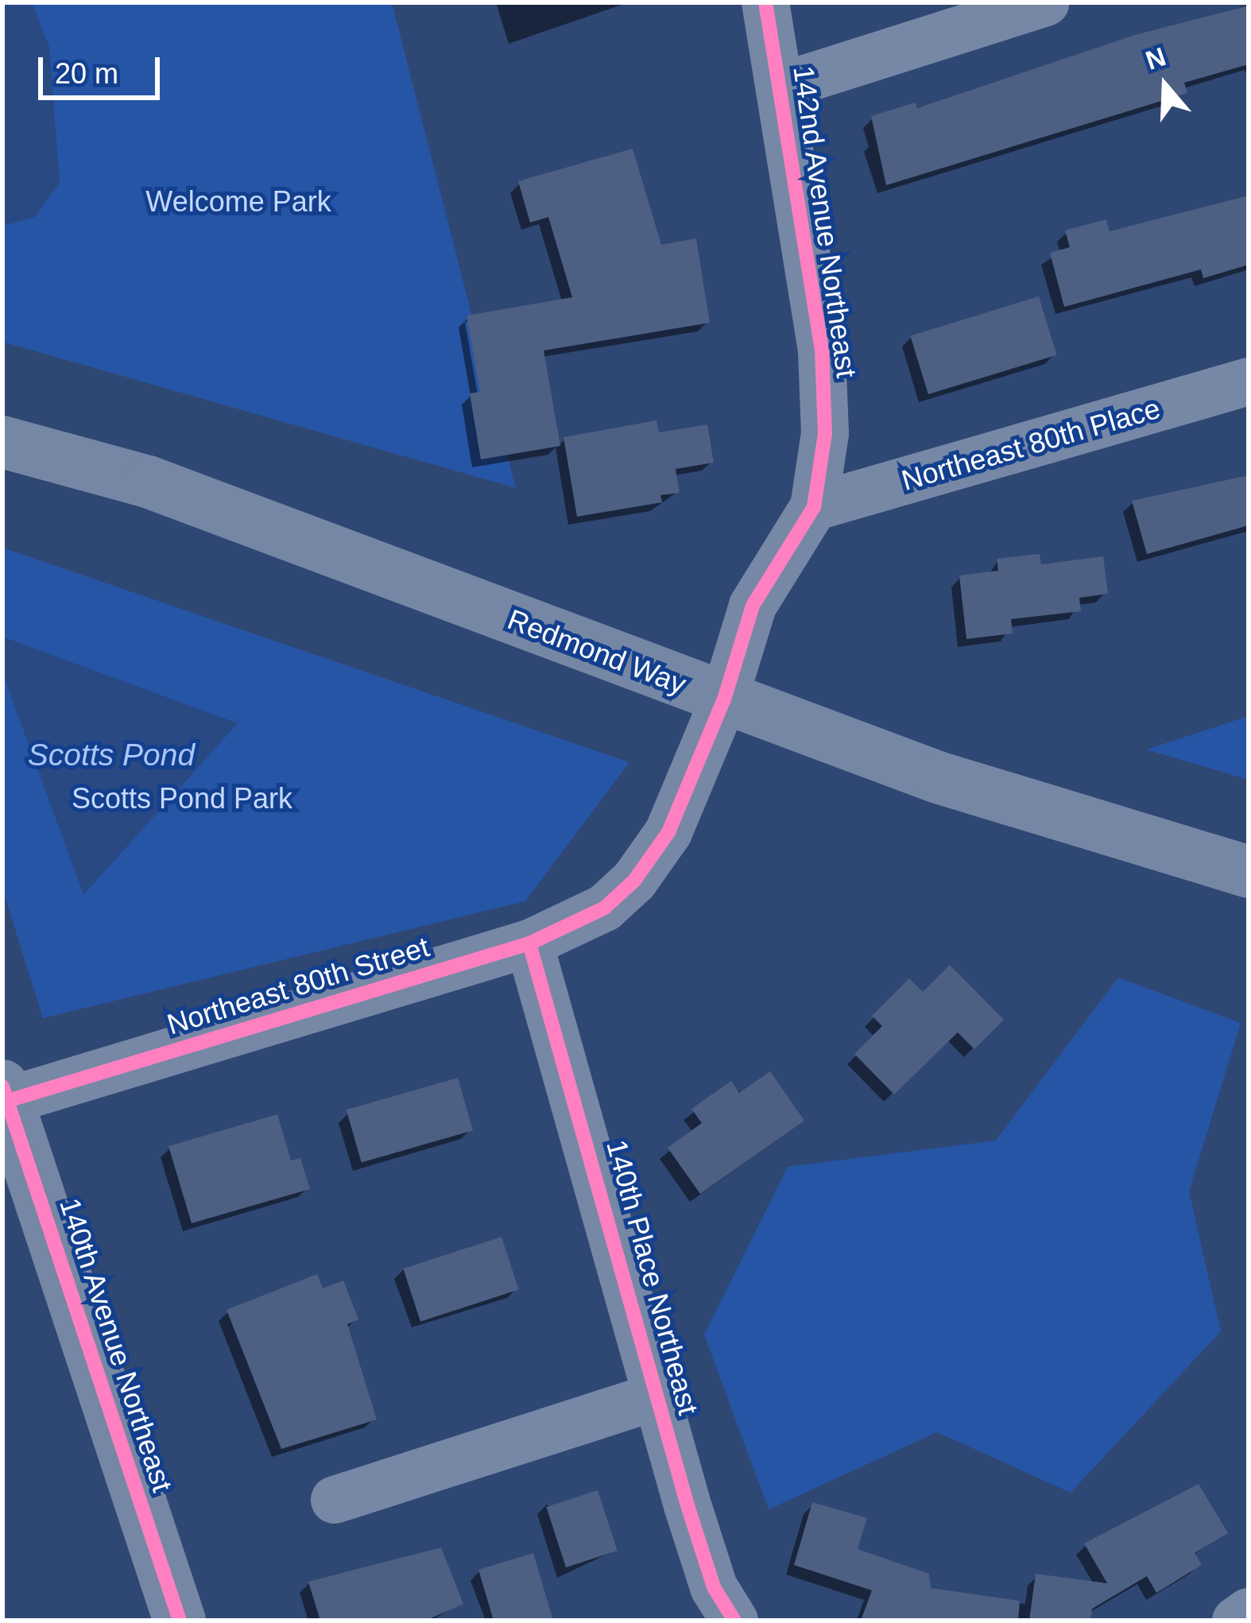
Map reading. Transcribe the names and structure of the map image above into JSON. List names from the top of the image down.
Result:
{
  "streets": {
    "main road": ["Redmond Way", "140th Avenue Northeast"],
    "street": [
      "142nd Avenue Northeast",
      "Northeast 80th Place",
      "Northeast 80th Street",
      "140th Place Northeast"
    ]
  },
  "crossings": [
    ["142nd Avenue Northeast", "Northeast 80th Place"],
    ["142nd Avenue Northeast", "Redmond Way"],
    ["142nd Avenue Northeast", "Northeast 80th Street"],
    ["Northeast 80th Street", "140th Place Northeast"],
    ["Northeast 80th Street", "140th Avenue Northeast"]
  ],
  "water": ["Scotts Pond"],
  "parks": ["Welcome Park", "Scotts Pond Park"],
  "scale_bar": "20 m",
  "north": "top"
}
